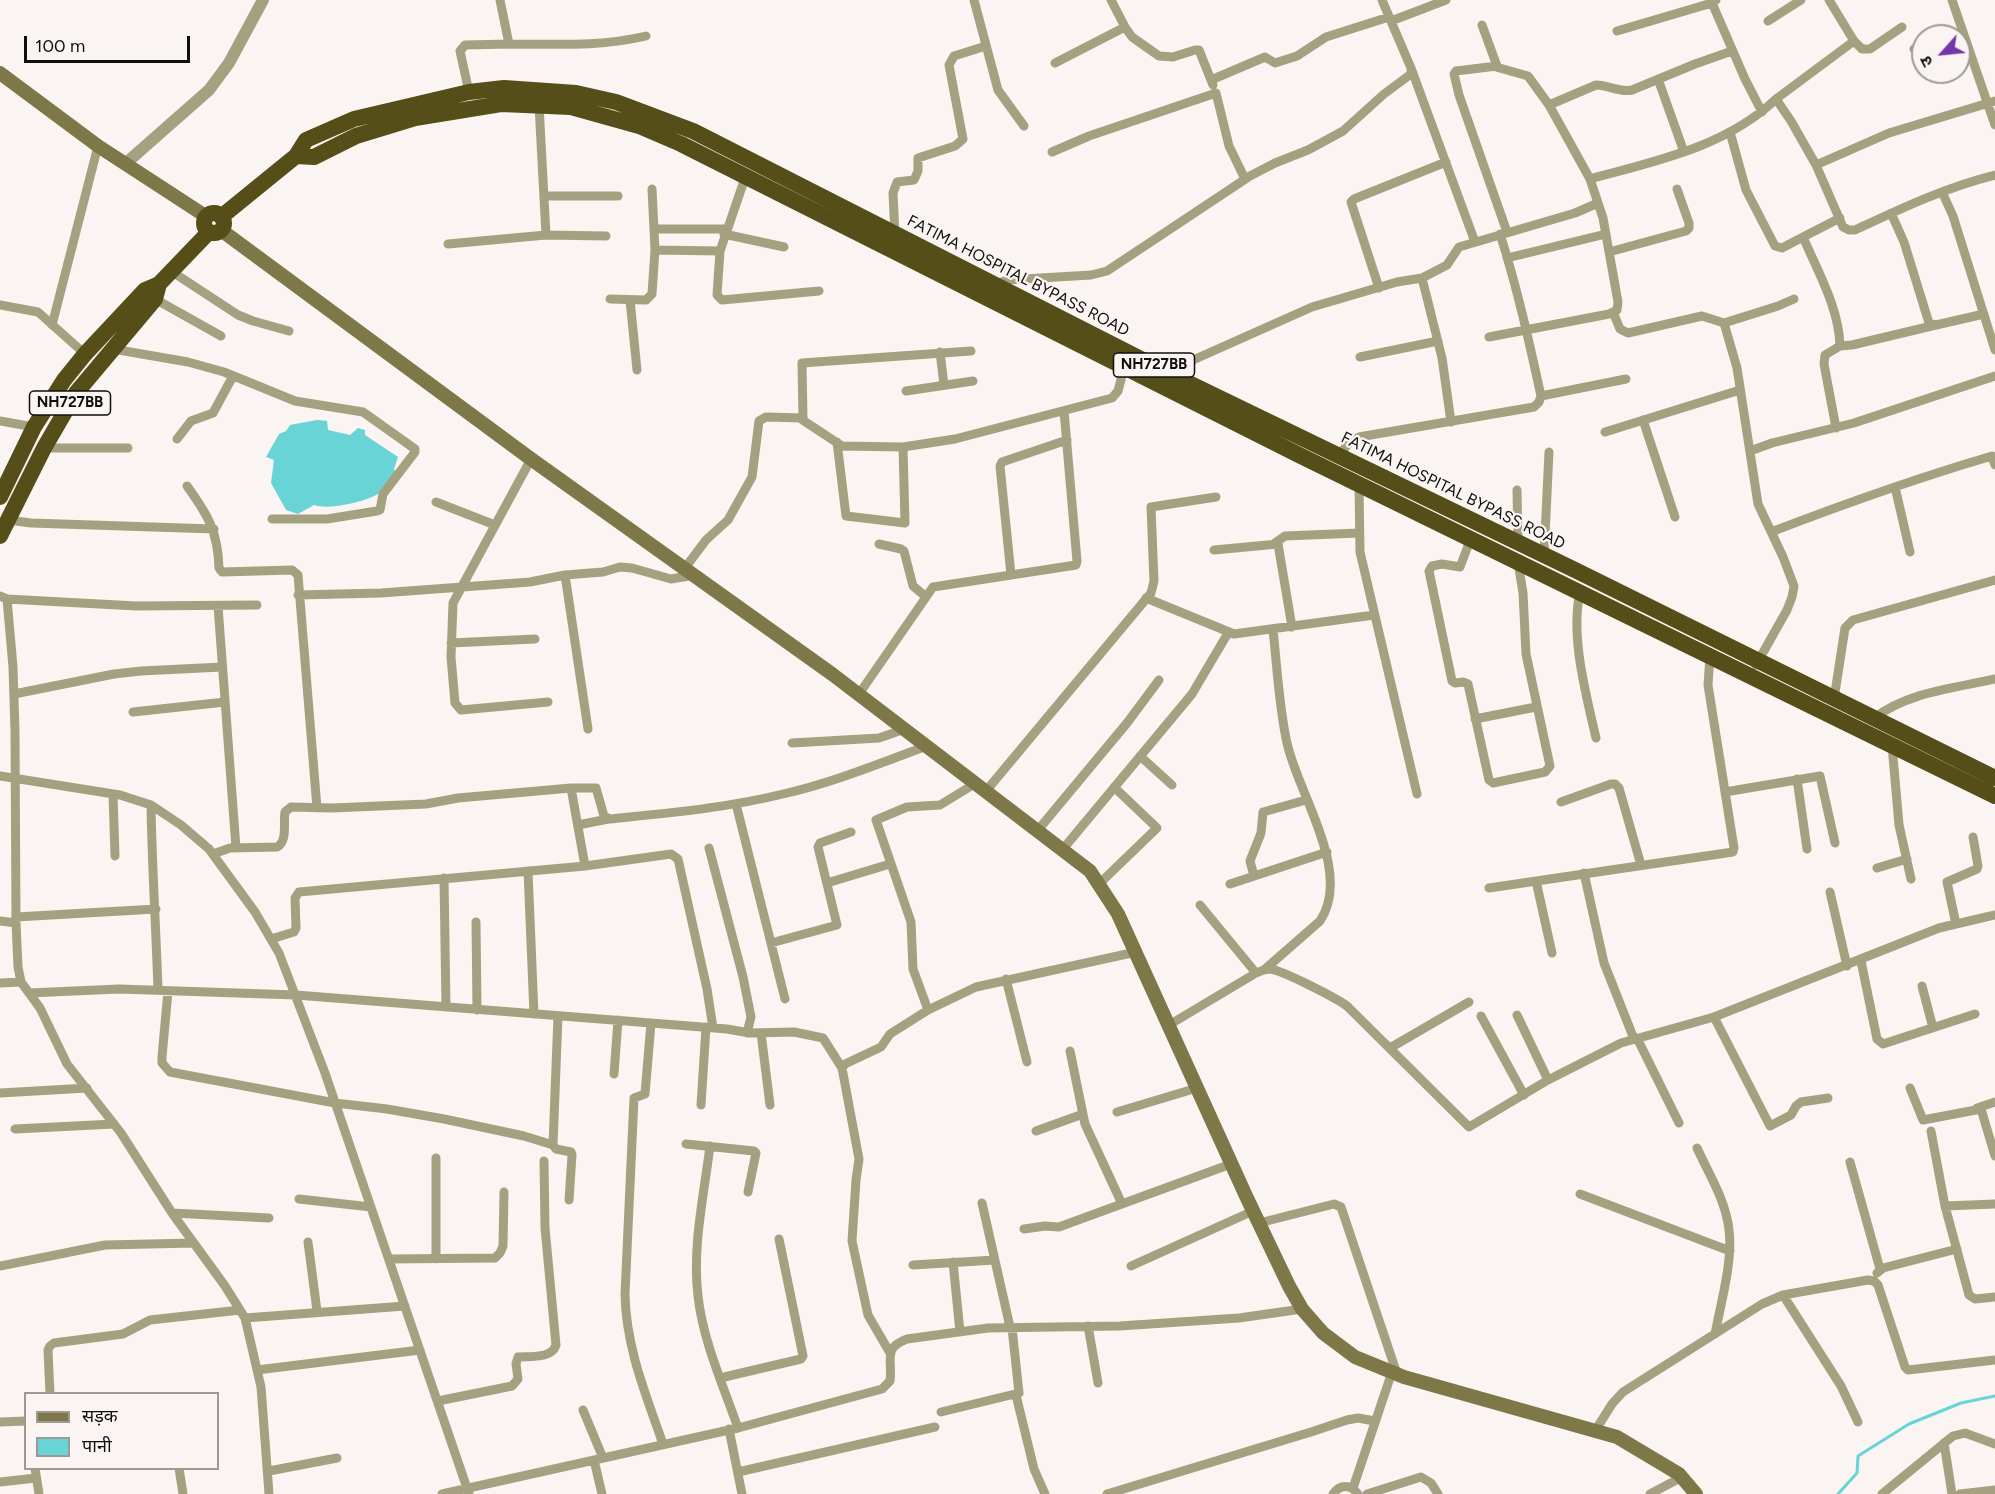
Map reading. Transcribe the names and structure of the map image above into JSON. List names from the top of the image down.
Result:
{
  "streets": {
    "highway": ["FATIMA HOSPITAL BYPASS ROAD", "NH727BB"]
  },
  "legend": ["सड़क", "पानी"],
  "scale_bar": "100 m",
  "north": "bottom left"
}
